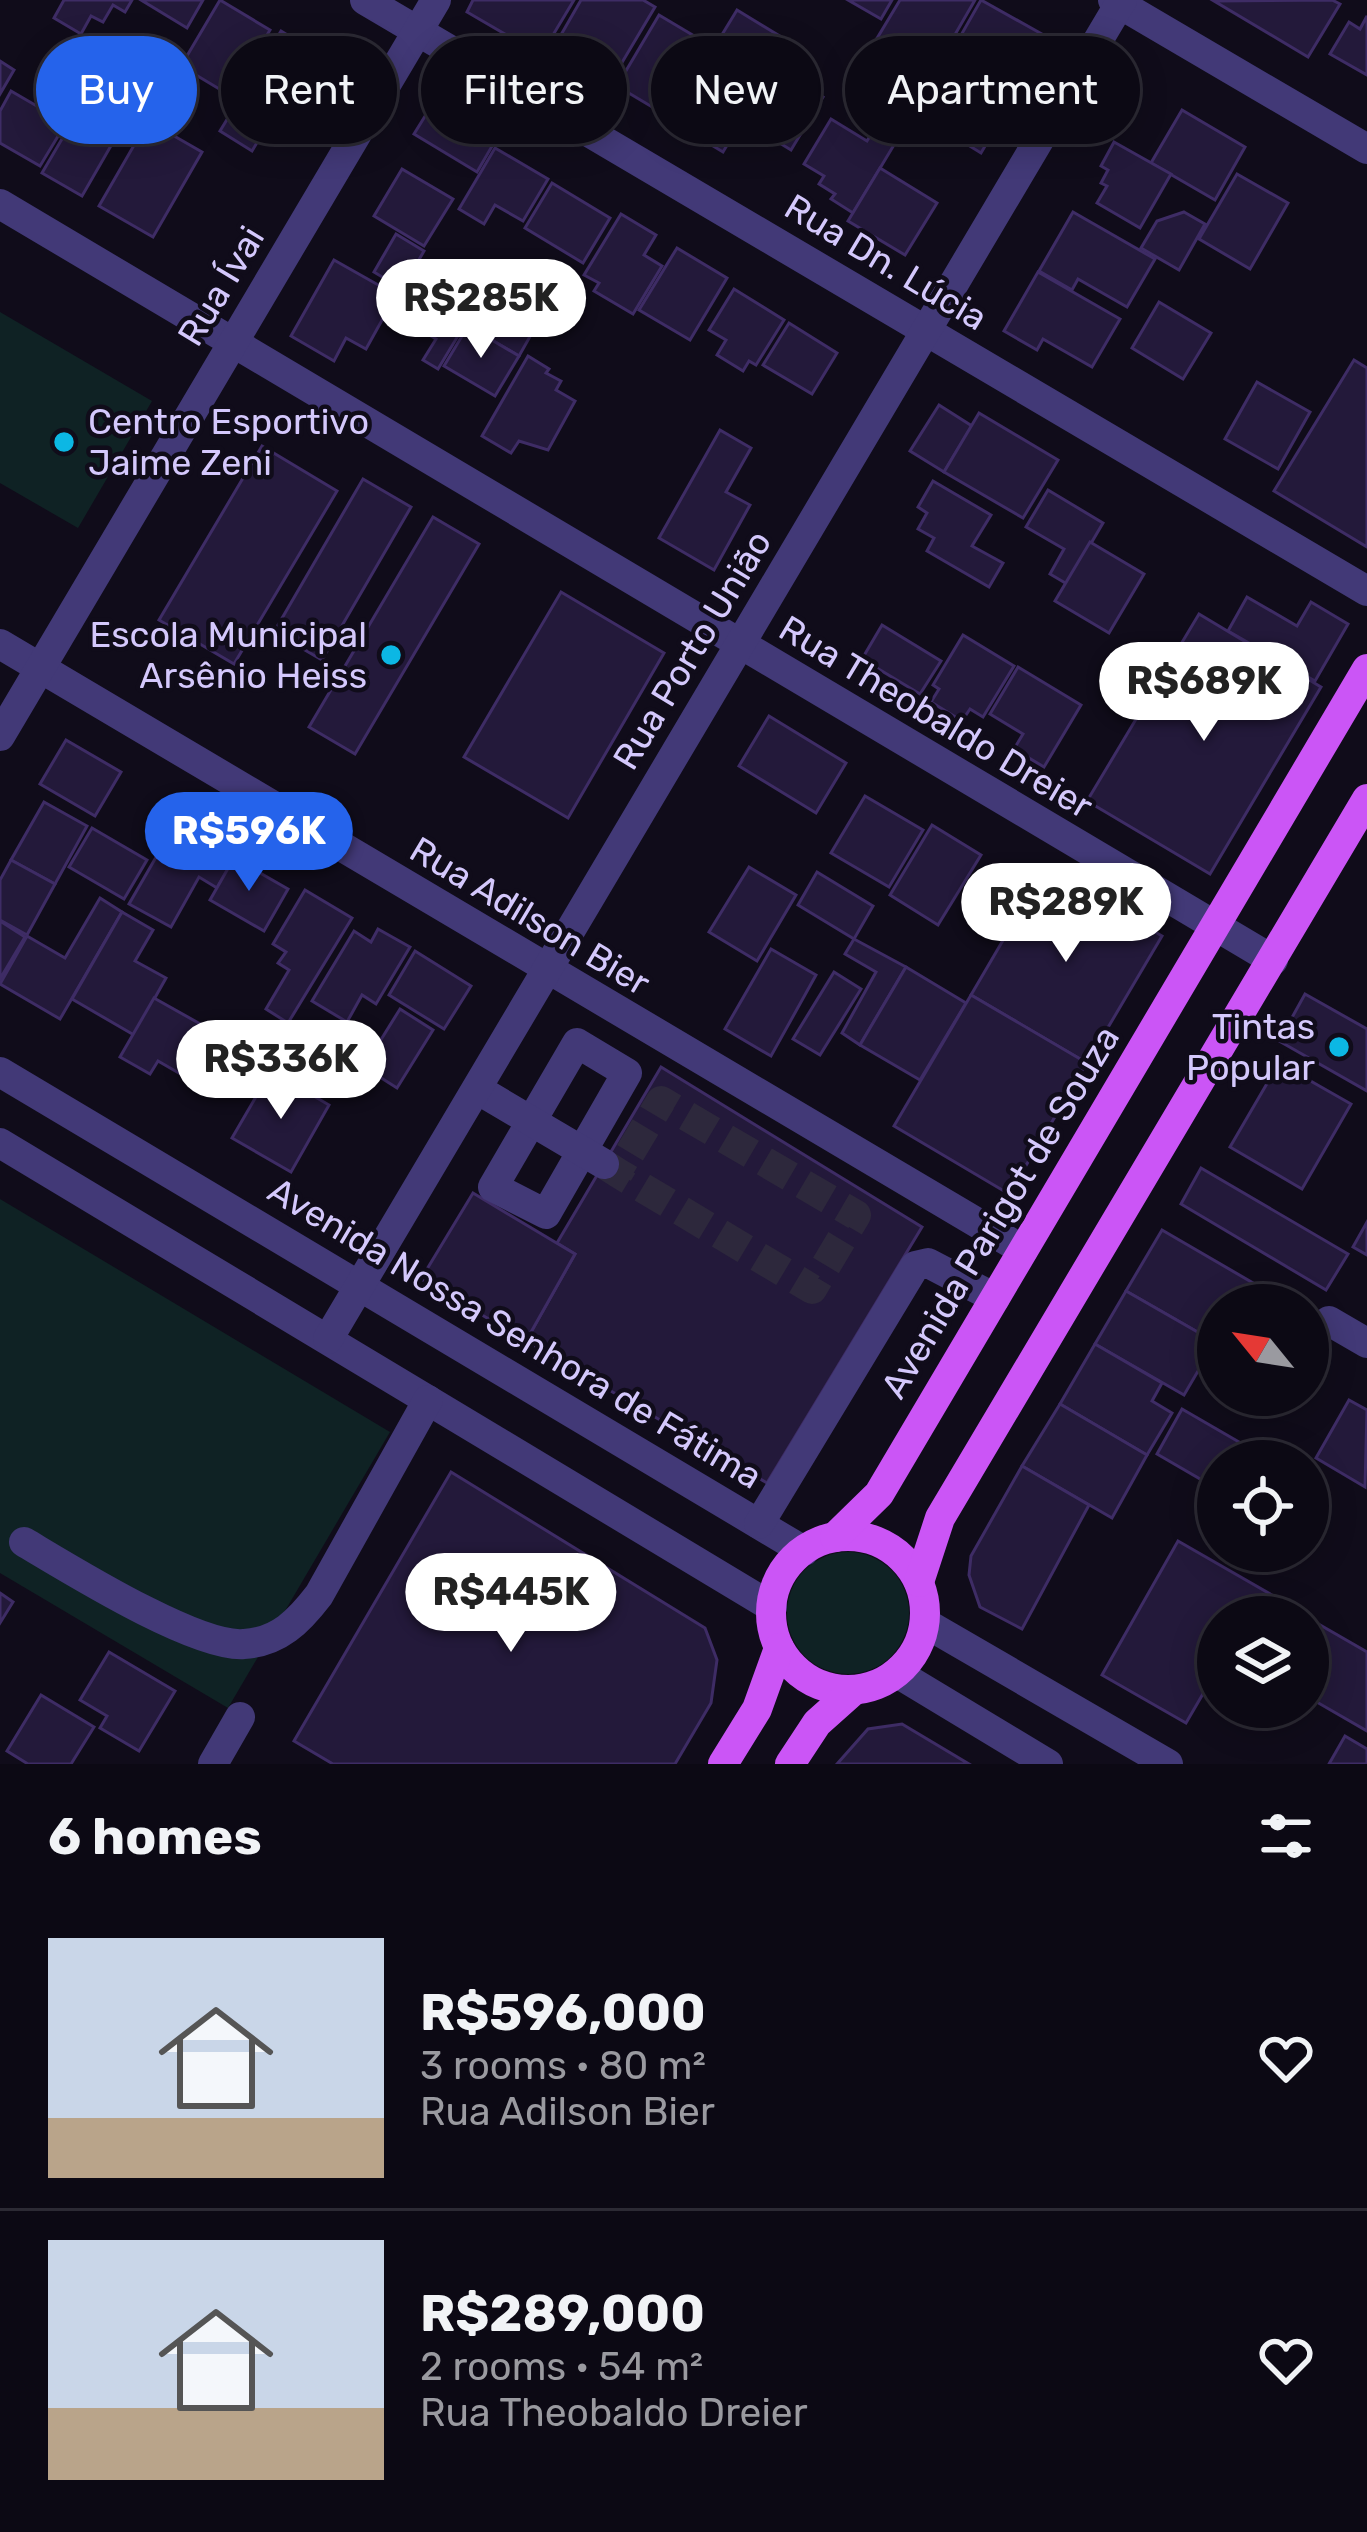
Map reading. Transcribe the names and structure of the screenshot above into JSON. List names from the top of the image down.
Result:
{
  "streets": {
    "main road": ["Avenida Parigot de Souza"],
    "street": [
      "Rua Dn. Lúcia",
      "Rua Ívai",
      "Rua Porto União",
      "Rua Theobaldo Dreier",
      "Rua Adilson Bier",
      "Avenida Nossa Senhora de Fátima"
    ]
  },
  "crossings": [
    ["Rua Dn. Lúcia", "Rua Ívai"],
    ["Rua Dn. Lúcia", "Rua Porto União"],
    ["Rua Ívai", "Rua Theobaldo Dreier"],
    ["Rua Ívai", "Rua Adilson Bier"],
    ["Rua Porto União", "Rua Theobaldo Dreier"],
    ["Rua Porto União", "Rua Adilson Bier"],
    ["Rua Porto União", "Avenida Nossa Senhora de Fátima"],
    ["Rua Theobaldo Dreier", "Avenida Parigot de Souza"],
    ["Rua Adilson Bier", "Avenida Parigot de Souza"],
    ["Avenida Parigot de Souza", "Avenida Nossa Senhora de Fátima"]
  ],
  "places": ["Centro Esportivo Jaime Zeni", "Escola Municipal Arsênio Heiss", "Tintas Popular"],
  "north": "top left",
  "page": {
    "chip": [
      "Buy",
      "Rent",
      "Filters",
      "New",
      "Apartment"
    ],
    "price": [
      "R$285K",
      "R$689K",
      "R$596K",
      "R$289K",
      "R$336K",
      "R$445K"
    ],
    "heading": "6 homes",
    "list": [
      {
        "name": "R$596,000",
        "note": "3 rooms · 80 m² · Rua Adilson Bier"
      },
      {
        "name": "R$289,000",
        "note": "2 rooms · 54 m² · Rua Theobaldo Dreier"
      }
    ]
  }
}
